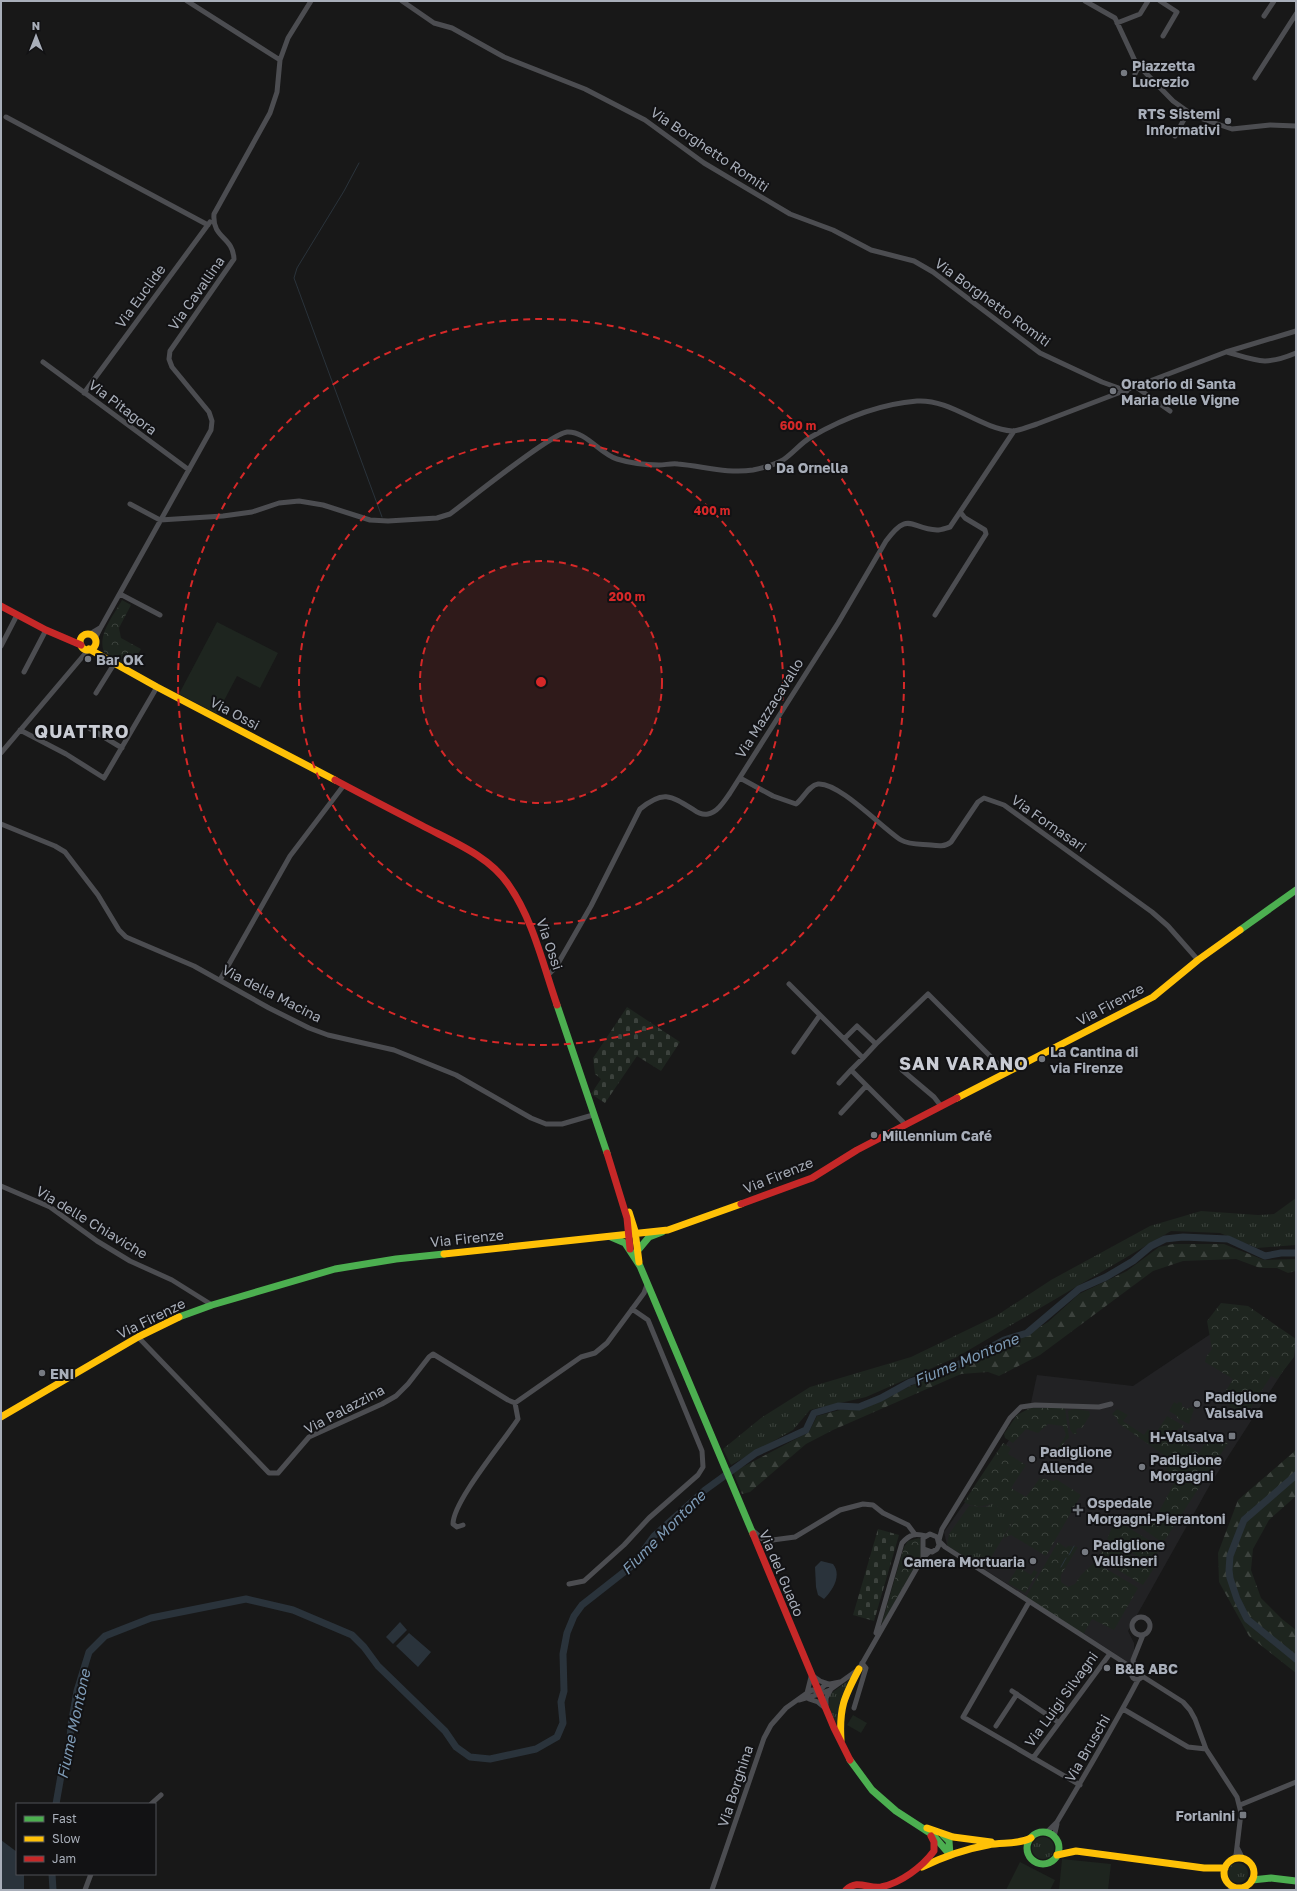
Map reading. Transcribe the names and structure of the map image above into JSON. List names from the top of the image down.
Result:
{
  "streets": {
    "main road": ["Via Ossi", "Via Firenze", "Via del Guado"],
    "street": [
      "Via Borghetto Romiti",
      "Via Cavallina",
      "Via Euclide",
      "Via Pitagora",
      "Via Mazzacavallo",
      "Via Fornasari",
      "Via della Macina",
      "Via delle Chiaviche",
      "Via Palazzina",
      "Via Luigi Silvagni",
      "Via Bruschi",
      "Via Borghina"
    ]
  },
  "crossings": [
    ["Via Cavallina", "Via Euclide"],
    ["Via Cavallina", "Via Pitagora"],
    ["Via Cavallina", "Via Ossi"],
    ["Via Euclide", "Via Pitagora"],
    ["Via Mazzacavallo", "Via Ossi"],
    ["Via Mazzacavallo", "Via Fornasari"],
    ["Via Ossi", "Via della Macina"],
    ["Via Ossi", "Via Firenze"],
    ["Via Ossi", "Via del Guado"],
    ["Via Fornasari", "Via Firenze"],
    ["Via Firenze", "Via delle Chiaviche"],
    ["Via Firenze", "Via Palazzina"],
    ["Via Firenze", "Via del Guado"]
  ],
  "districts": ["QUATTRO", "SAN VARANO"],
  "water": ["Fiume Montone"],
  "places": {
    "other": [
      "Piazzetta Lucrezio",
      "RTS Sistemi Informativi",
      "Oratorio di Santa Maria delle Vigne",
      "Da Ornella",
      "Bar OK",
      "La Cantina di via Firenze",
      "Millennium Café",
      "ENI",
      "Padiglione Valsalva",
      "Padiglione Allende",
      "Padiglione Morgagni",
      "Padiglione Vallisneri",
      "Camera Mortuaria",
      "B&B ABC"
    ],
    "transit": ["H-Valsalva", "Forlanini"],
    "health": ["Ospedale Morgagni-Pierantoni"]
  },
  "legend": ["Fast", "Slow", "Jam"],
  "north": "top",
  "rings": ["600 m", "400 m", "200 m"]
}
